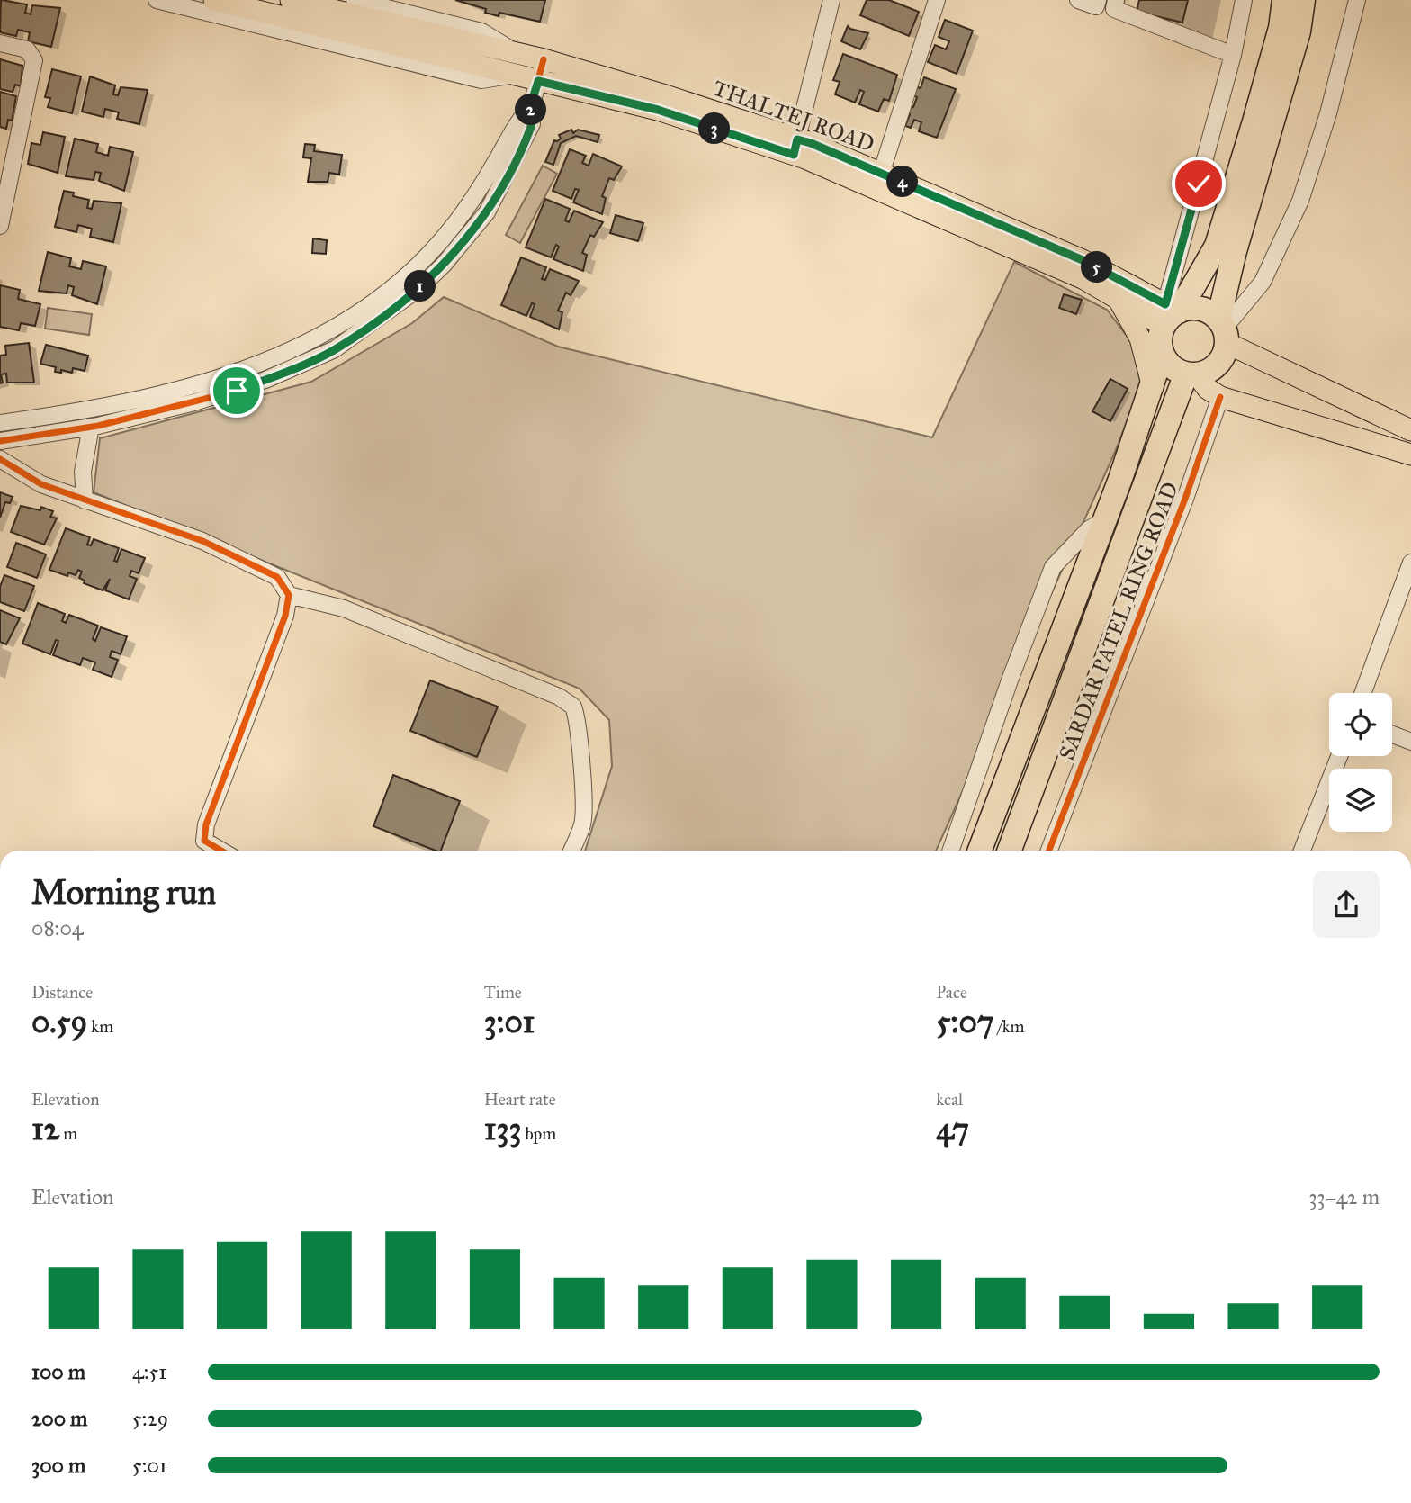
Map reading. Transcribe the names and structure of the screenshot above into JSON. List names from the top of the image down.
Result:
{
  "streets": {
    "highway": ["SARDAR PATEL RING ROAD"],
    "main road": ["THALTEJ ROAD"]
  },
  "crossings": [
    ["THALTEJ ROAD", "SARDAR PATEL RING ROAD"]
  ],
  "page": {
    "pins": [
      "2",
      "3",
      "4",
      "5",
      "1"
    ],
    "heading": ["Morning run", "08:04"],
    "stats": [
      ["Distance", "0.59 km"],
      ["Time", "3:01"],
      ["Pace", "5:07 /km"],
      ["Elevation", "12 m"],
      ["Heart rate", "133 bpm"],
      ["kcal", "47"]
    ],
    "chart": ["Elevation", "33–42 m"],
    "list": [
      {
        "name": "100 m",
        "note": "4:51"
      },
      {
        "name": "200 m",
        "note": "5:29"
      },
      {
        "name": "300 m",
        "note": "5:01"
      }
    ]
  }
}
